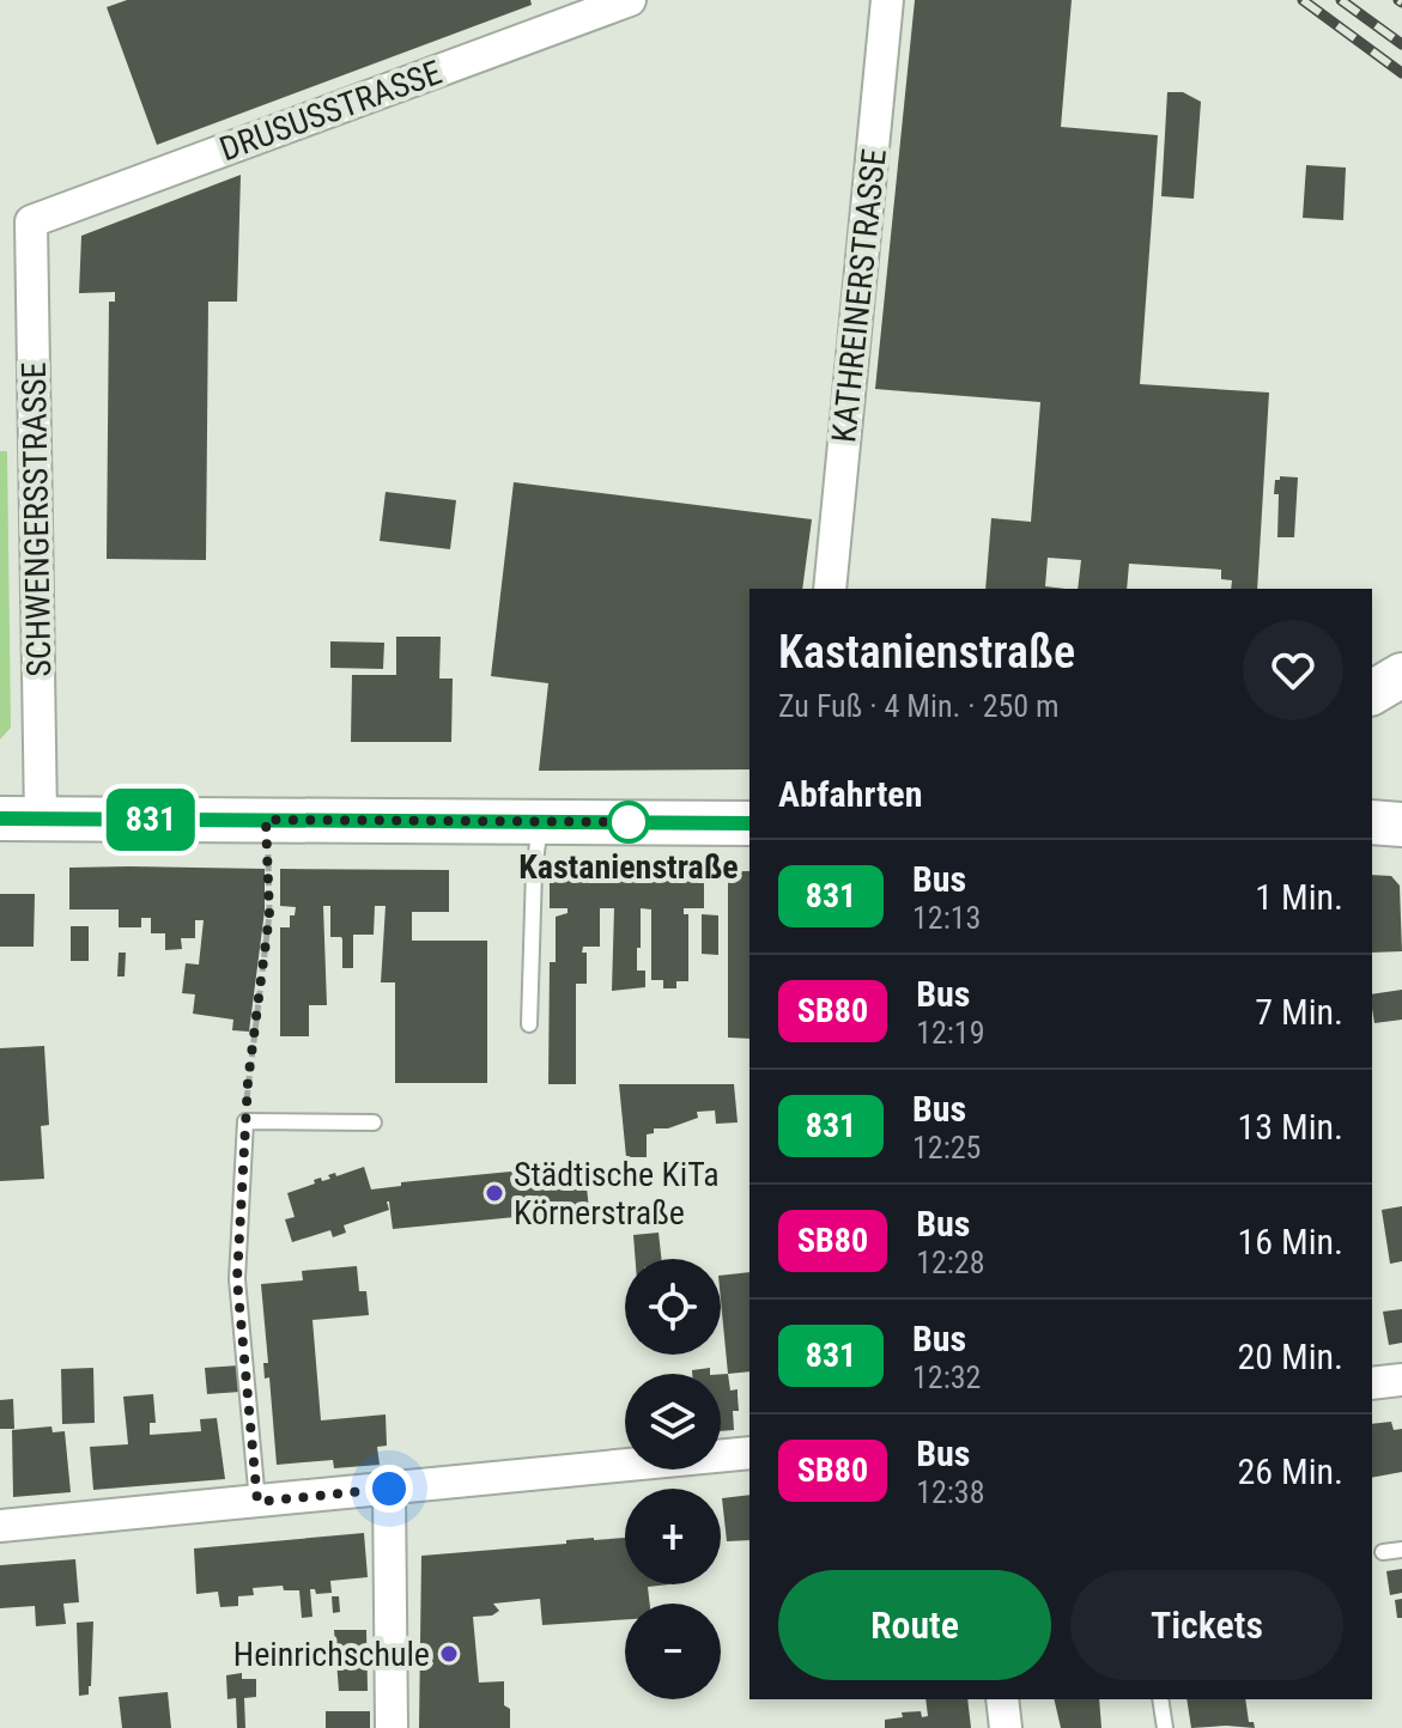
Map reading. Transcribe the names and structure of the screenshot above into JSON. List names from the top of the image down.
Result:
{
  "streets": {
    "street": ["DRUSUSSTRASSE", "KATHREINERSTRASSE", "SCHWENGERSSTRASSE"]
  },
  "crossings": [
    ["DRUSUSSTRASSE", "SCHWENGERSSTRASSE"]
  ],
  "places": ["Kastanienstraße", "Städtische KiTa Körnerstraße", "Heinrichschule"],
  "lines": ["bus line 831"],
  "page": {
    "on_map": "831",
    "heading": [
      ["Kastanienstraße", "Zu Fuß · 4 Min. · 250 m"],
      "Abfahrten"
    ],
    "list": [
      {
        "mark": "831",
        "name": "Bus",
        "note": "12:13",
        "value": "1 Min."
      },
      {
        "mark": "SB80",
        "name": "Bus",
        "note": "12:19",
        "value": "7 Min."
      },
      {
        "mark": "831",
        "name": "Bus",
        "note": "12:25",
        "value": "13 Min."
      },
      {
        "mark": "SB80",
        "name": "Bus",
        "note": "12:28",
        "value": "16 Min."
      },
      {
        "mark": "831",
        "name": "Bus",
        "note": "12:32",
        "value": "20 Min."
      },
      {
        "mark": "SB80",
        "name": "Bus",
        "note": "12:38",
        "value": "26 Min."
      }
    ],
    "map_buttons": ["+", "−"],
    "buttons": ["Route", "Tickets"]
  }
}
